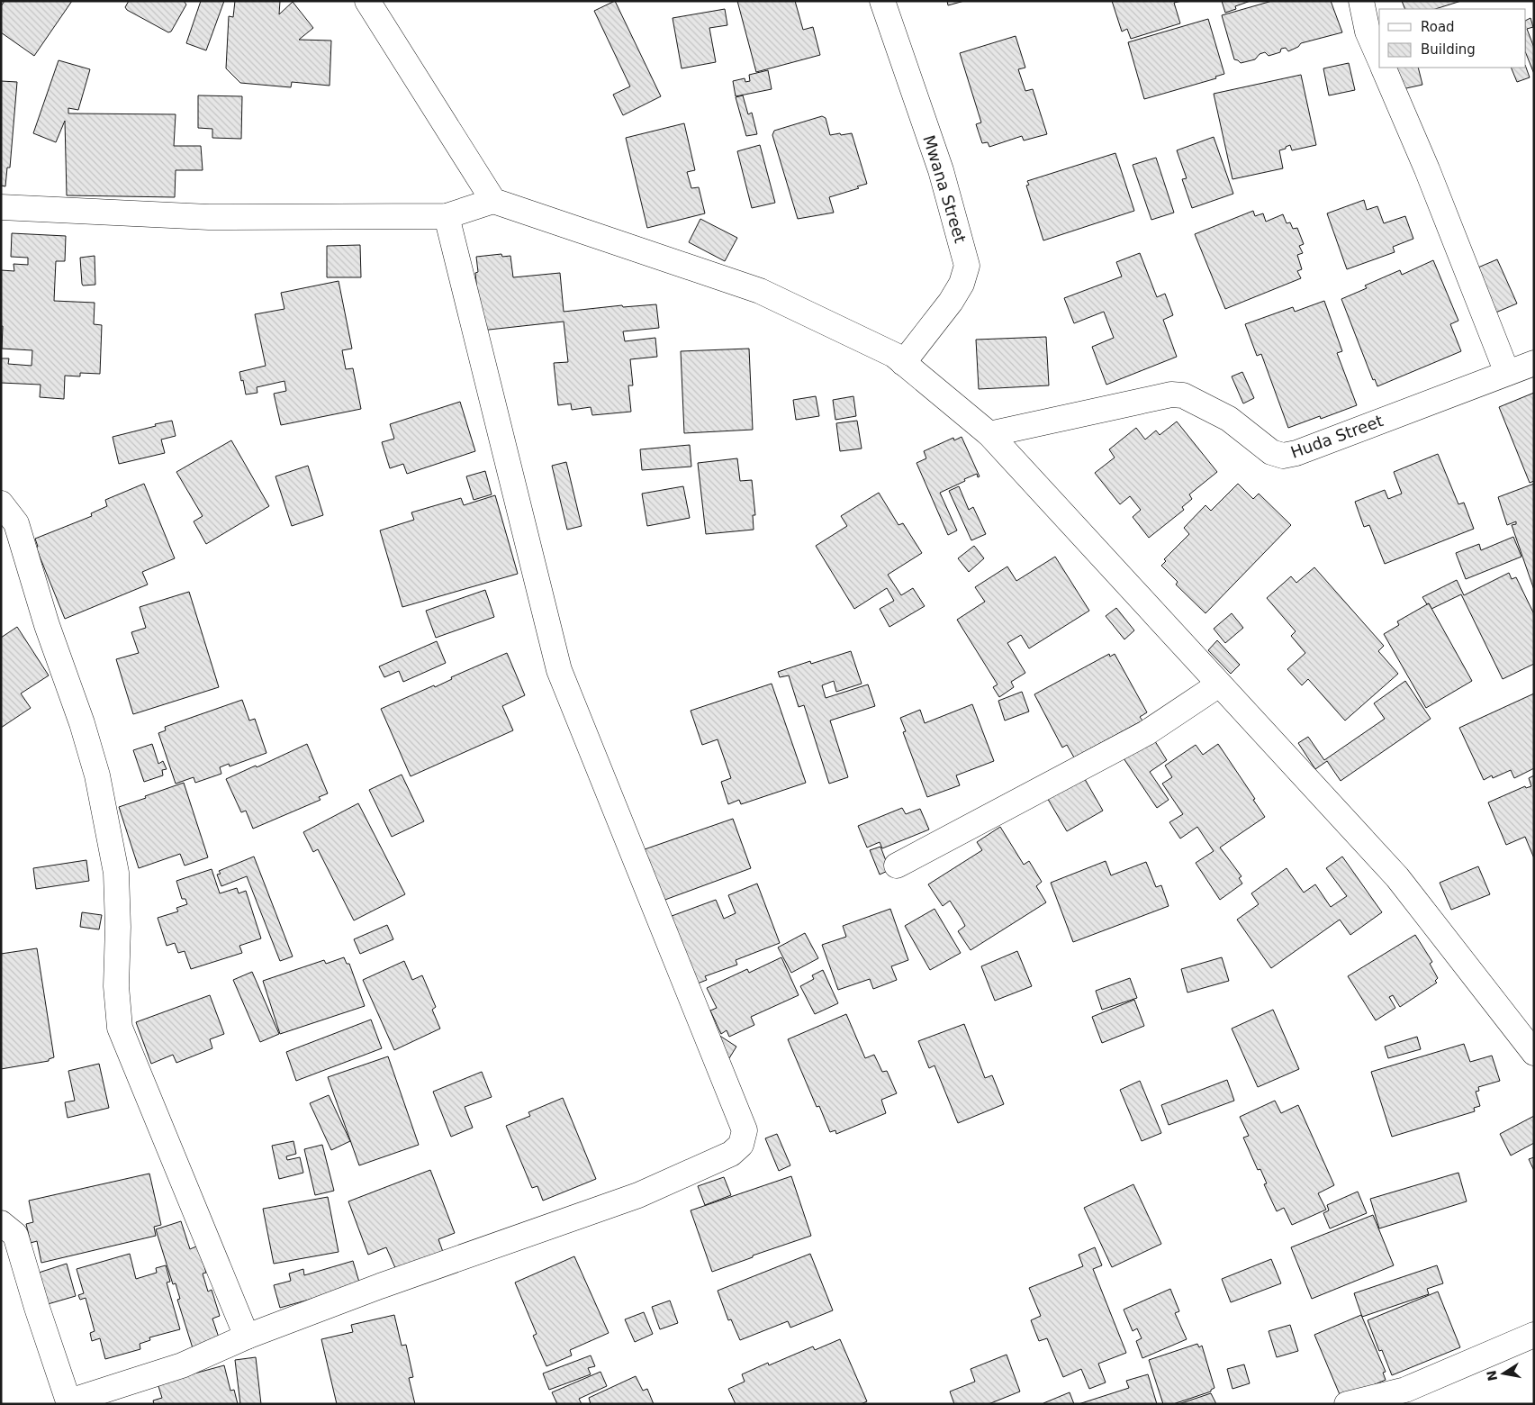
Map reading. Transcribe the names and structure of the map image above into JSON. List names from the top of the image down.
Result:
{
  "streets": {
    "street": ["Mwana Street", "Huda Street"]
  },
  "legend": ["Road", "Building"],
  "north": "left"
}
